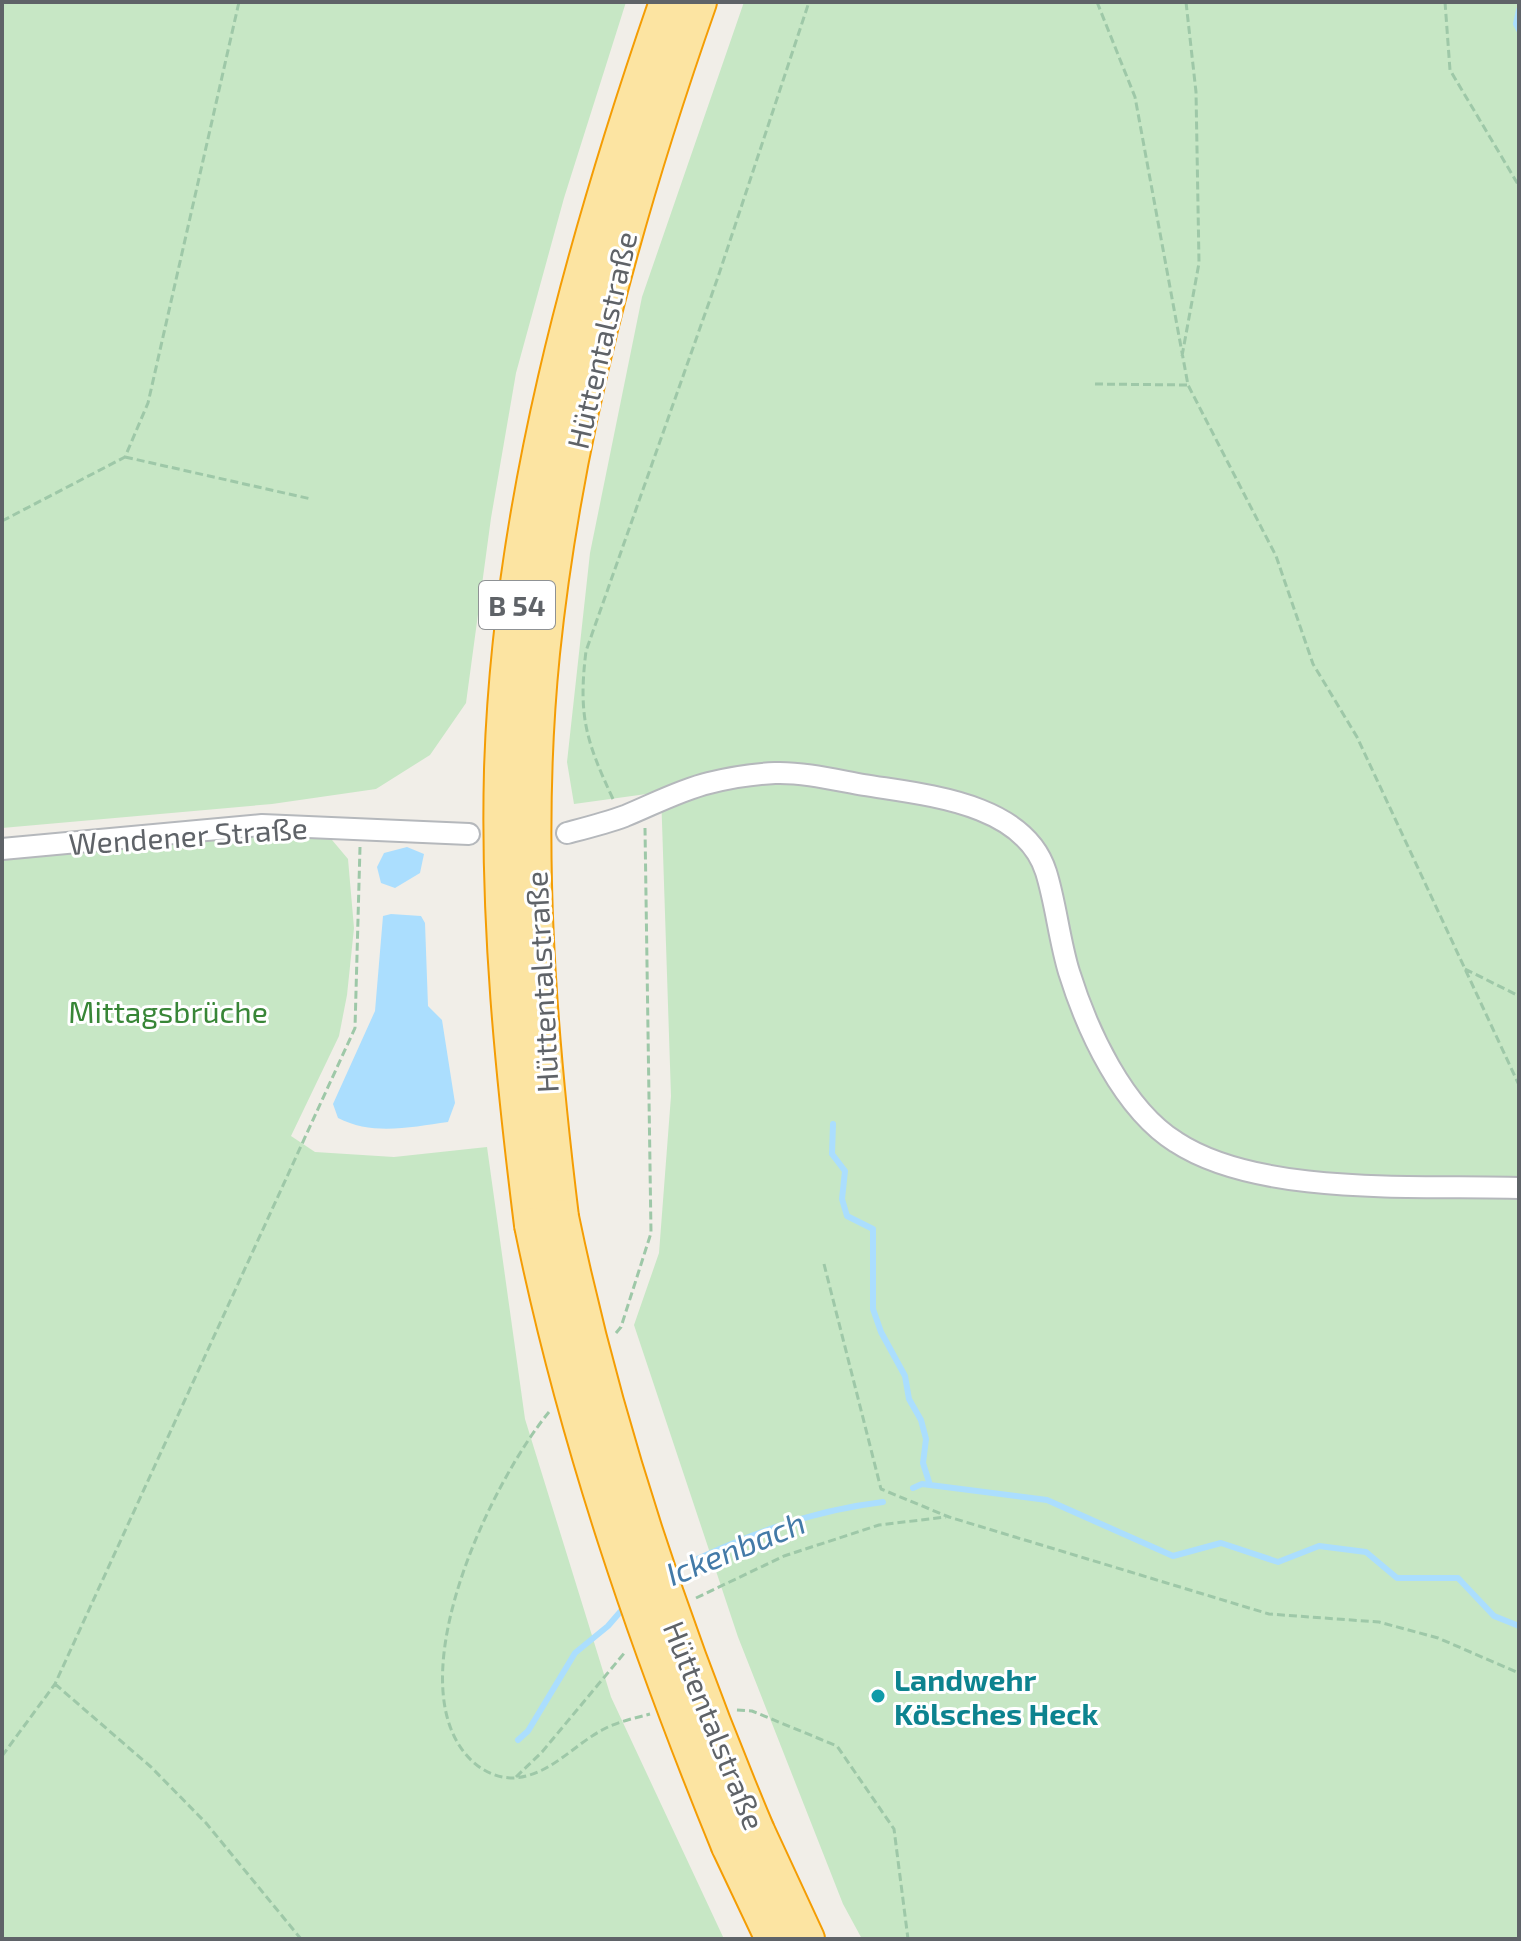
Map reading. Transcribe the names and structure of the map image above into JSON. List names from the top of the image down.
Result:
{
  "streets": {
    "highway": ["Hüttentalstraße", "B 54"],
    "street": ["Wendener Straße"]
  },
  "water": ["Ickenbach"],
  "parks": ["Mittagsbrüche"],
  "places": ["Landwehr Kölsches Heck"]
}
